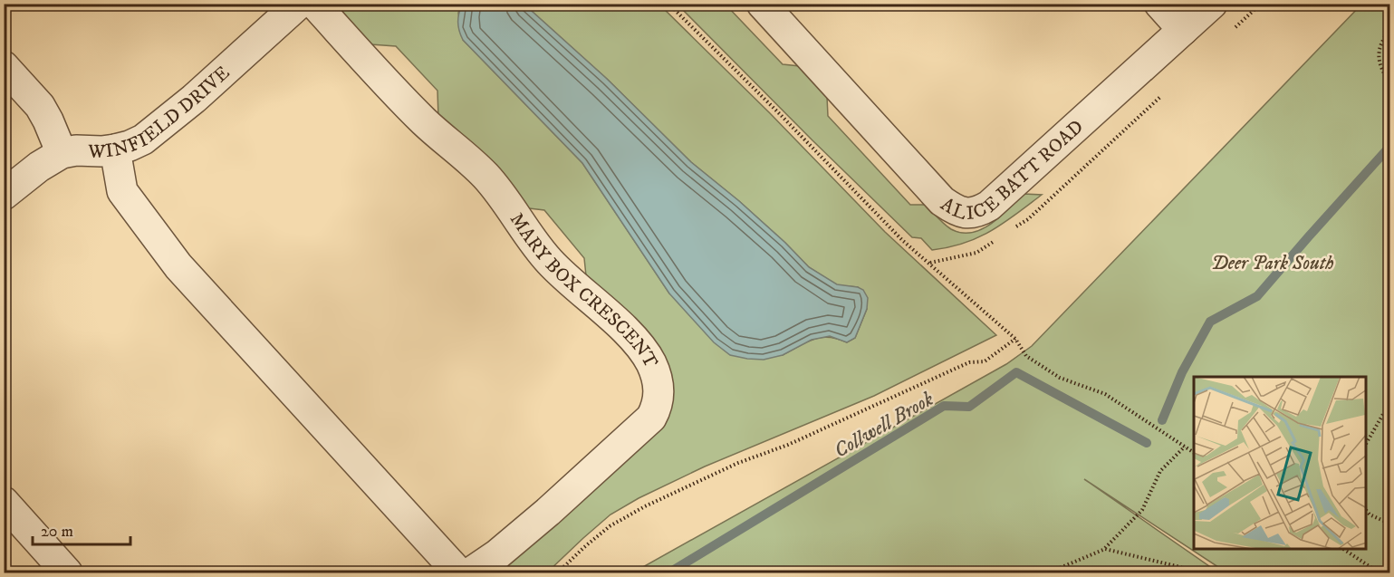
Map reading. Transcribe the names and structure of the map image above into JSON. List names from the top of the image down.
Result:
{
  "streets": {
    "street": ["WINFIELD DRIVE", "ALICE BATT ROAD", "MARY BOX CRESCENT"]
  },
  "water": ["Collwell Brook"],
  "parks": ["Deer Park South"],
  "scale_bar": "20 m"
}
